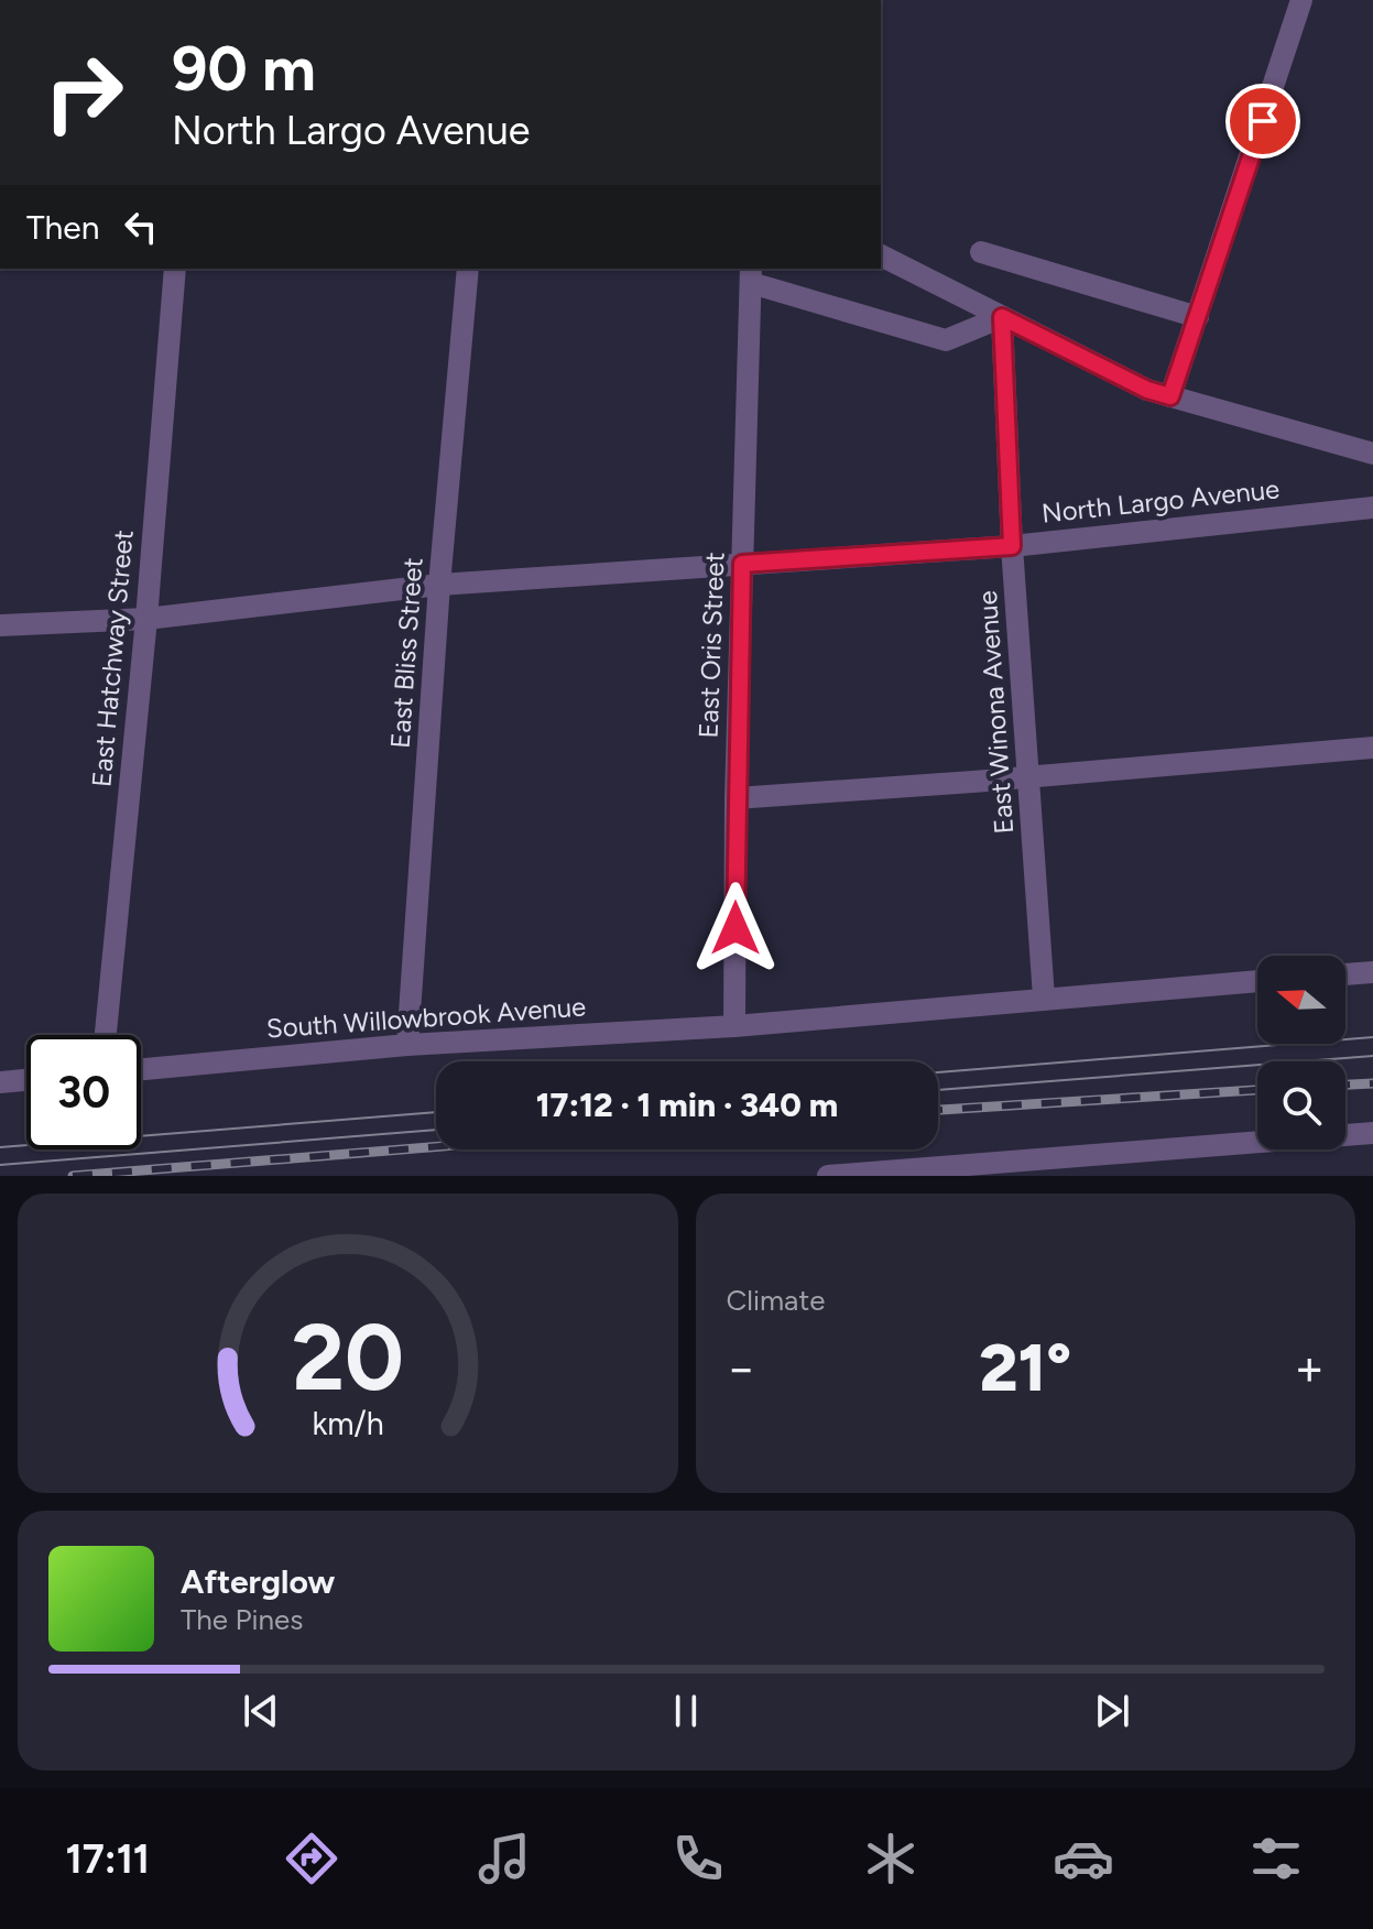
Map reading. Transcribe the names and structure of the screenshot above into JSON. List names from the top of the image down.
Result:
{
  "streets": {
    "street": [
      "North Largo Avenue",
      "East Oris Street",
      "East Bliss Street",
      "East Hatchway Street",
      "East Winona Avenue",
      "South Willowbrook Avenue"
    ]
  },
  "crossings": [
    ["North Largo Avenue", "East Oris Street"],
    ["North Largo Avenue", "East Bliss Street"],
    ["North Largo Avenue", "East Hatchway Street"],
    ["North Largo Avenue", "East Winona Avenue"],
    ["East Oris Street", "South Willowbrook Avenue"],
    ["East Bliss Street", "South Willowbrook Avenue"],
    ["East Winona Avenue", "South Willowbrook Avenue"]
  ],
  "north": "left",
  "page": {
    "turn": ["90 m", "North Largo Avenue"],
    "then": "Then",
    "limit": "30",
    "trip": "17:12 · 1 min · 340 m",
    "tile": "Climate",
    "heat": ["−", "21°", "+"],
    "song": ["Afterglow", "The Pines"],
    "tabs": "17:11",
    "gauge": ["20", "km/h"]
  }
}
